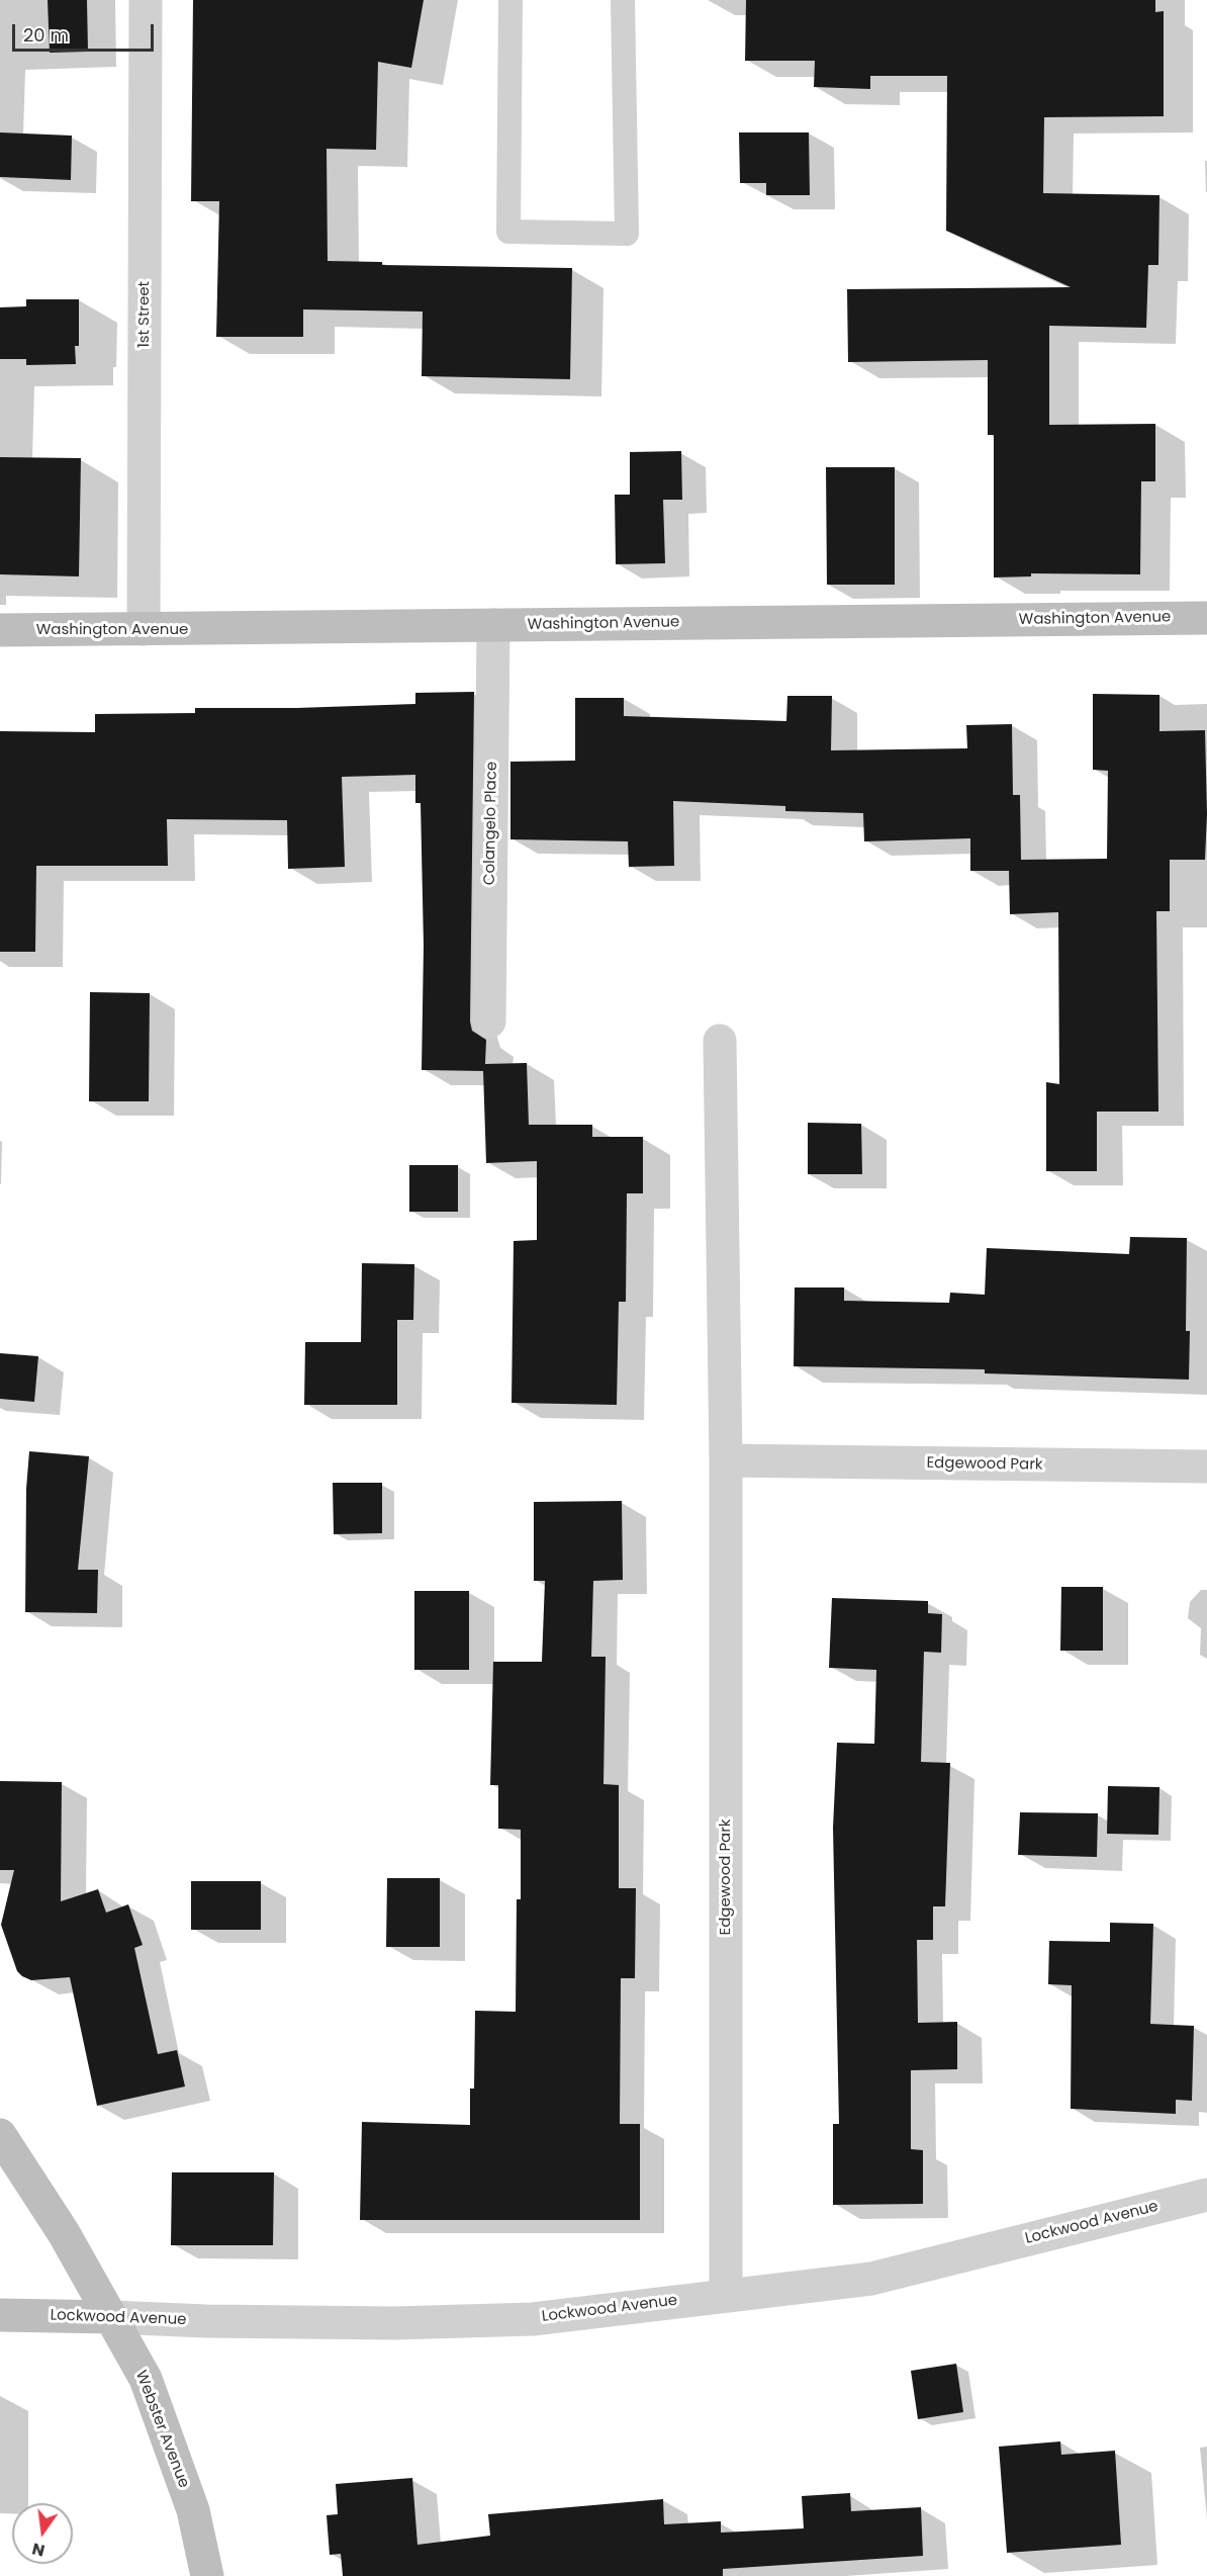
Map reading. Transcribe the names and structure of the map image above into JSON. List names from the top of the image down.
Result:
{
  "streets": {
    "street": [
      "1st Street",
      "Washington Avenue",
      "Colangelo Place",
      "Edgewood Park",
      "Lockwood Avenue",
      "Webster Avenue"
    ]
  },
  "crossings": [
    ["1st Street", "Washington Avenue"],
    ["Washington Avenue", "Colangelo Place"],
    ["Edgewood Park", "Lockwood Avenue"],
    ["Lockwood Avenue", "Webster Avenue"]
  ],
  "scale_bar": "20 m",
  "north": "bottom"
}
